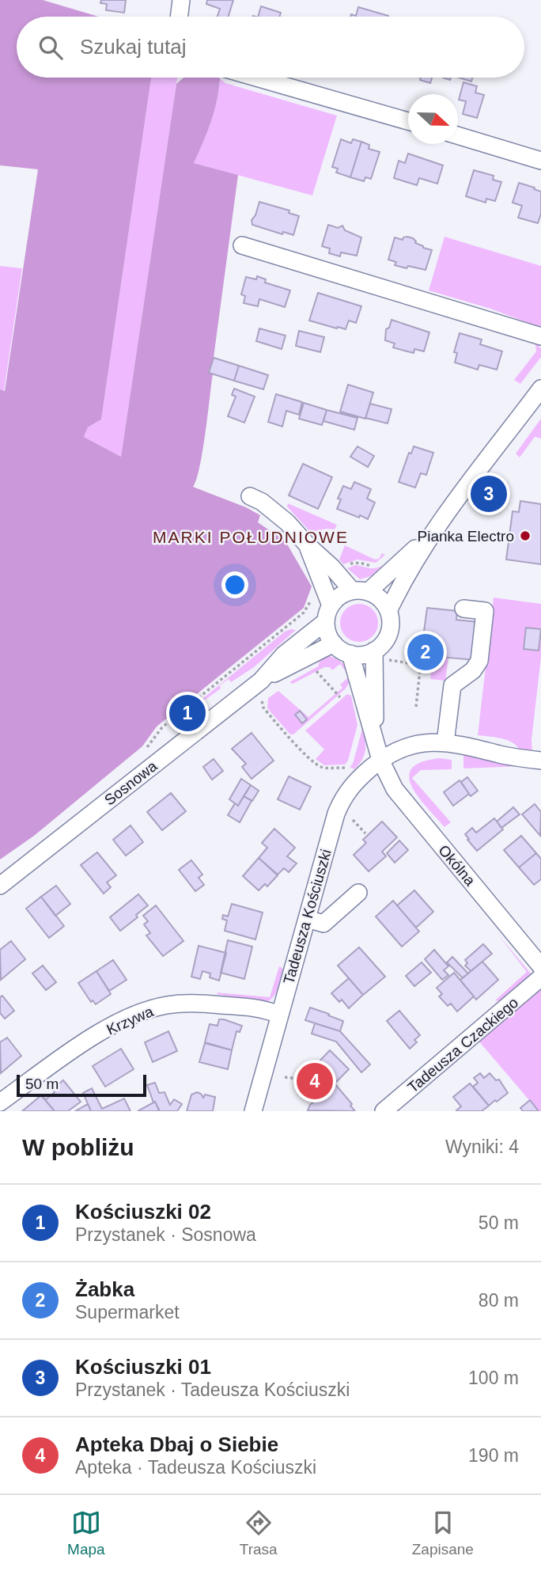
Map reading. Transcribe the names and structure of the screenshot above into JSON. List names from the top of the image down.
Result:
{
  "streets": {
    "street": [
      "Sosnowa",
      "Okólna",
      "Tadeusza Kościuszki",
      "Krzywa",
      "Tadeusza Czackiego"
    ]
  },
  "crossings": [
    ["Okólna", "Tadeusza Kościuszki"],
    ["Tadeusza Kościuszki", "Krzywa"]
  ],
  "districts": ["MARKI POŁUDNIOWE"],
  "places": ["Pianka Electro"],
  "scale_bar": "50 m",
  "north": "right",
  "page": {
    "search": "Szukaj tutaj",
    "pins": [
      "3",
      "2",
      "1",
      "4"
    ],
    "scale": "50 m",
    "heading": ["W pobliżu", "Wyniki: 4"],
    "list": [
      {
        "mark": "1",
        "name": "Kościuszki 02",
        "note": "Przystanek · Sosnowa",
        "value": "50 m"
      },
      {
        "mark": "2",
        "name": "Żabka",
        "note": "Supermarket",
        "value": "80 m"
      },
      {
        "mark": "3",
        "name": "Kościuszki 01",
        "note": "Przystanek · Tadeusza Kościuszki",
        "value": "100 m"
      },
      {
        "mark": "4",
        "name": "Apteka Dbaj o Siebie",
        "note": "Apteka · Tadeusza Kościuszki",
        "value": "190 m"
      }
    ],
    "nav": ["Mapa", "Trasa", "Zapisane"]
  }
}
